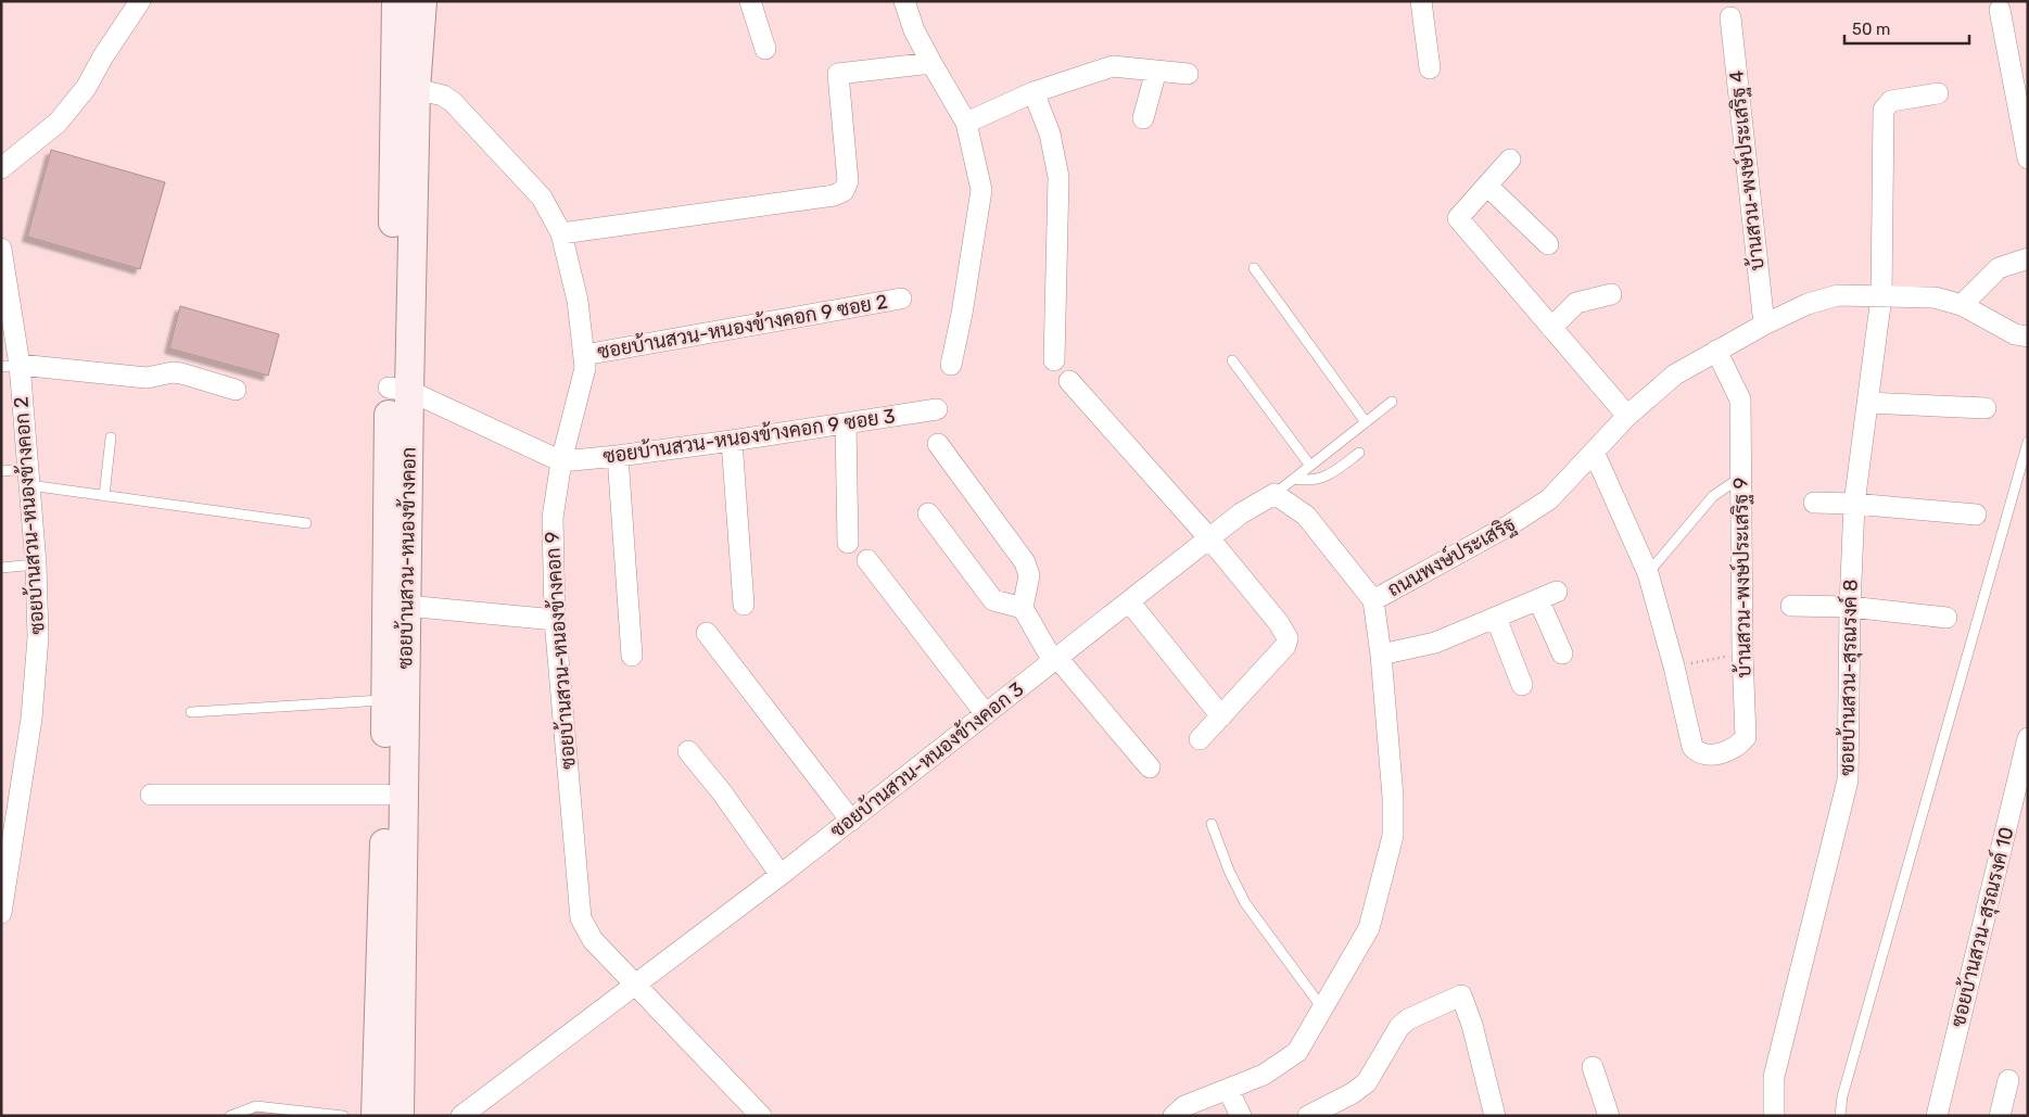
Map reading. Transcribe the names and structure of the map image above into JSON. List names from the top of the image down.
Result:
{
  "streets": {
    "main road": ["ซอยบ้านสวน-หนองข้างคอก"],
    "street": [
      "บ้านสวน-พงษ์ประเสริฐ 4",
      "ซอยบ้านสวน-หนองข้างคอก 9 ซอย 2",
      "ซอยบ้านสวน-หนองข้างคอก 9 ซอย 3",
      "ซอยบ้านสวน-หนองข้างคอก 2",
      "ถนนพงษ์ประเสริฐ",
      "บ้านสวน-พงษ์ประเสริฐ 9",
      "ซอยบ้านสวน-หนองข้างคอก 9",
      "ซอยบ้านสวน-สุรณรงค์ 8",
      "ซอยบ้านสวน-หนองข้างคอก 3",
      "ซอยบ้านสวน-สุรณรงค์ 10"
    ]
  },
  "crossings": [
    ["บ้านสวน-พงษ์ประเสริฐ 4", "ถนนพงษ์ประเสริฐ"],
    ["ซอยบ้านสวน-หนองข้างคอก 9 ซอย 2", "ซอยบ้านสวน-หนองข้างคอก 9"],
    ["ซอยบ้านสวน-หนองข้างคอก 9 ซอย 3", "ซอยบ้านสวน-หนองข้างคอก 9"],
    ["ถนนพงษ์ประเสริฐ", "บ้านสวน-พงษ์ประเสริฐ 9"],
    ["ถนนพงษ์ประเสริฐ", "ซอยบ้านสวน-สุรณรงค์ 8"],
    ["ซอยบ้านสวน-หนองข้างคอก", "ซอยบ้านสวน-หนองข้างคอก 9"],
    ["ซอยบ้านสวน-หนองข้างคอก 9", "ซอยบ้านสวน-หนองข้างคอก 3"]
  ],
  "scale_bar": "50 m"
}
